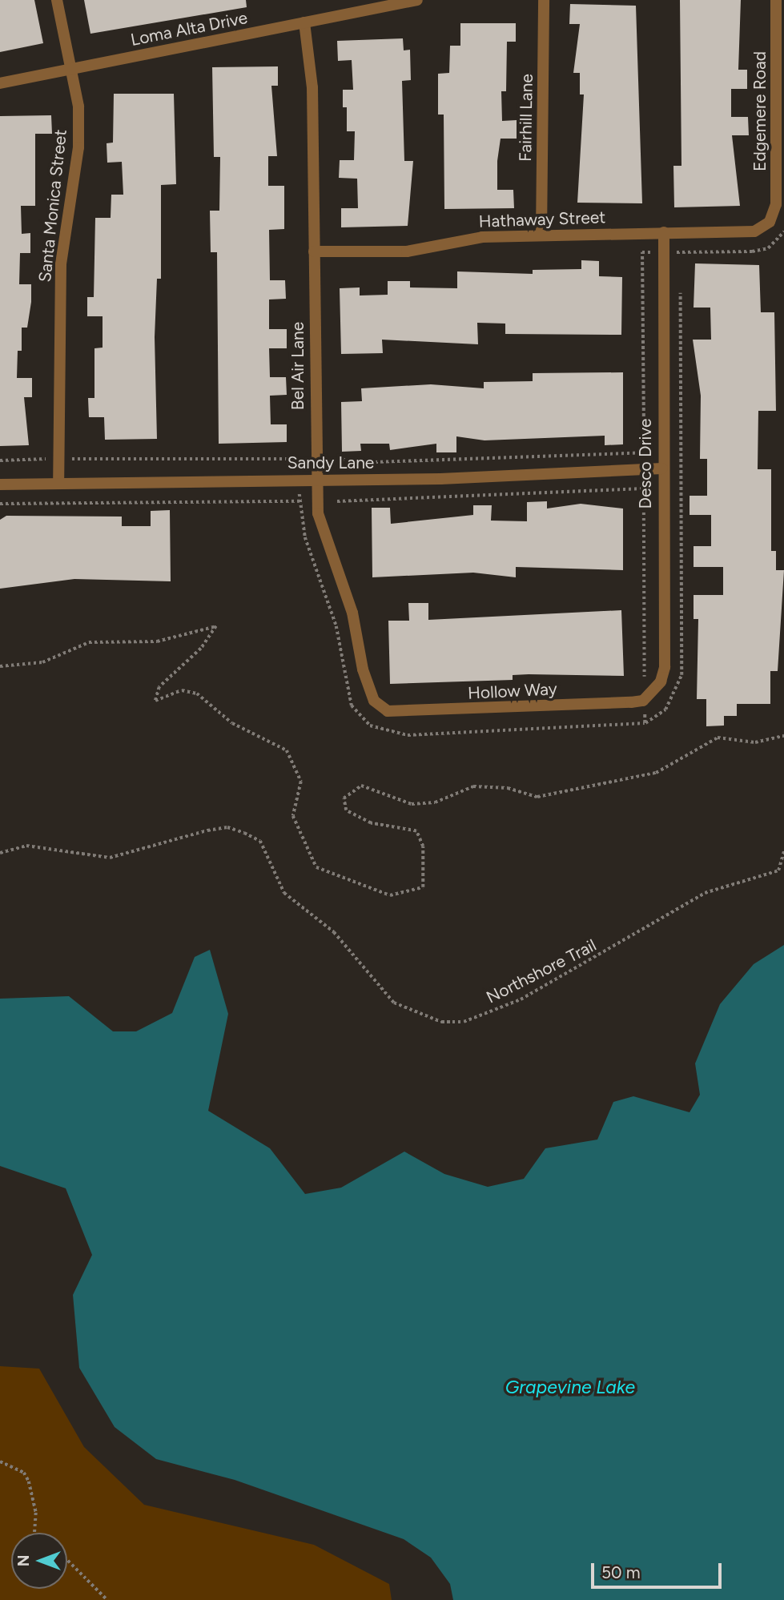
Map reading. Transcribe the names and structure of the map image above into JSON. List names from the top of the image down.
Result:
{
  "streets": {
    "street": [
      "Loma Alta Drive",
      "Edgemere Road",
      "Fairhill Lane",
      "Santa Monica Street",
      "Hathaway Street",
      "Bel Air Lane",
      "Sandy Lane",
      "Desco Drive",
      "Hollow Way"
    ],
    "path": ["Northshore Trail"]
  },
  "crossings": [
    ["Loma Alta Drive", "Santa Monica Street"],
    ["Loma Alta Drive", "Bel Air Lane"],
    ["Edgemere Road", "Hathaway Street"],
    ["Fairhill Lane", "Hathaway Street"],
    ["Santa Monica Street", "Sandy Lane"],
    ["Hathaway Street", "Bel Air Lane"],
    ["Hathaway Street", "Desco Drive"],
    ["Bel Air Lane", "Sandy Lane"],
    ["Bel Air Lane", "Hollow Way"],
    ["Sandy Lane", "Desco Drive"],
    ["Desco Drive", "Hollow Way"]
  ],
  "water": ["Grapevine Lake"],
  "scale_bar": "50 m",
  "north": "left"
}
